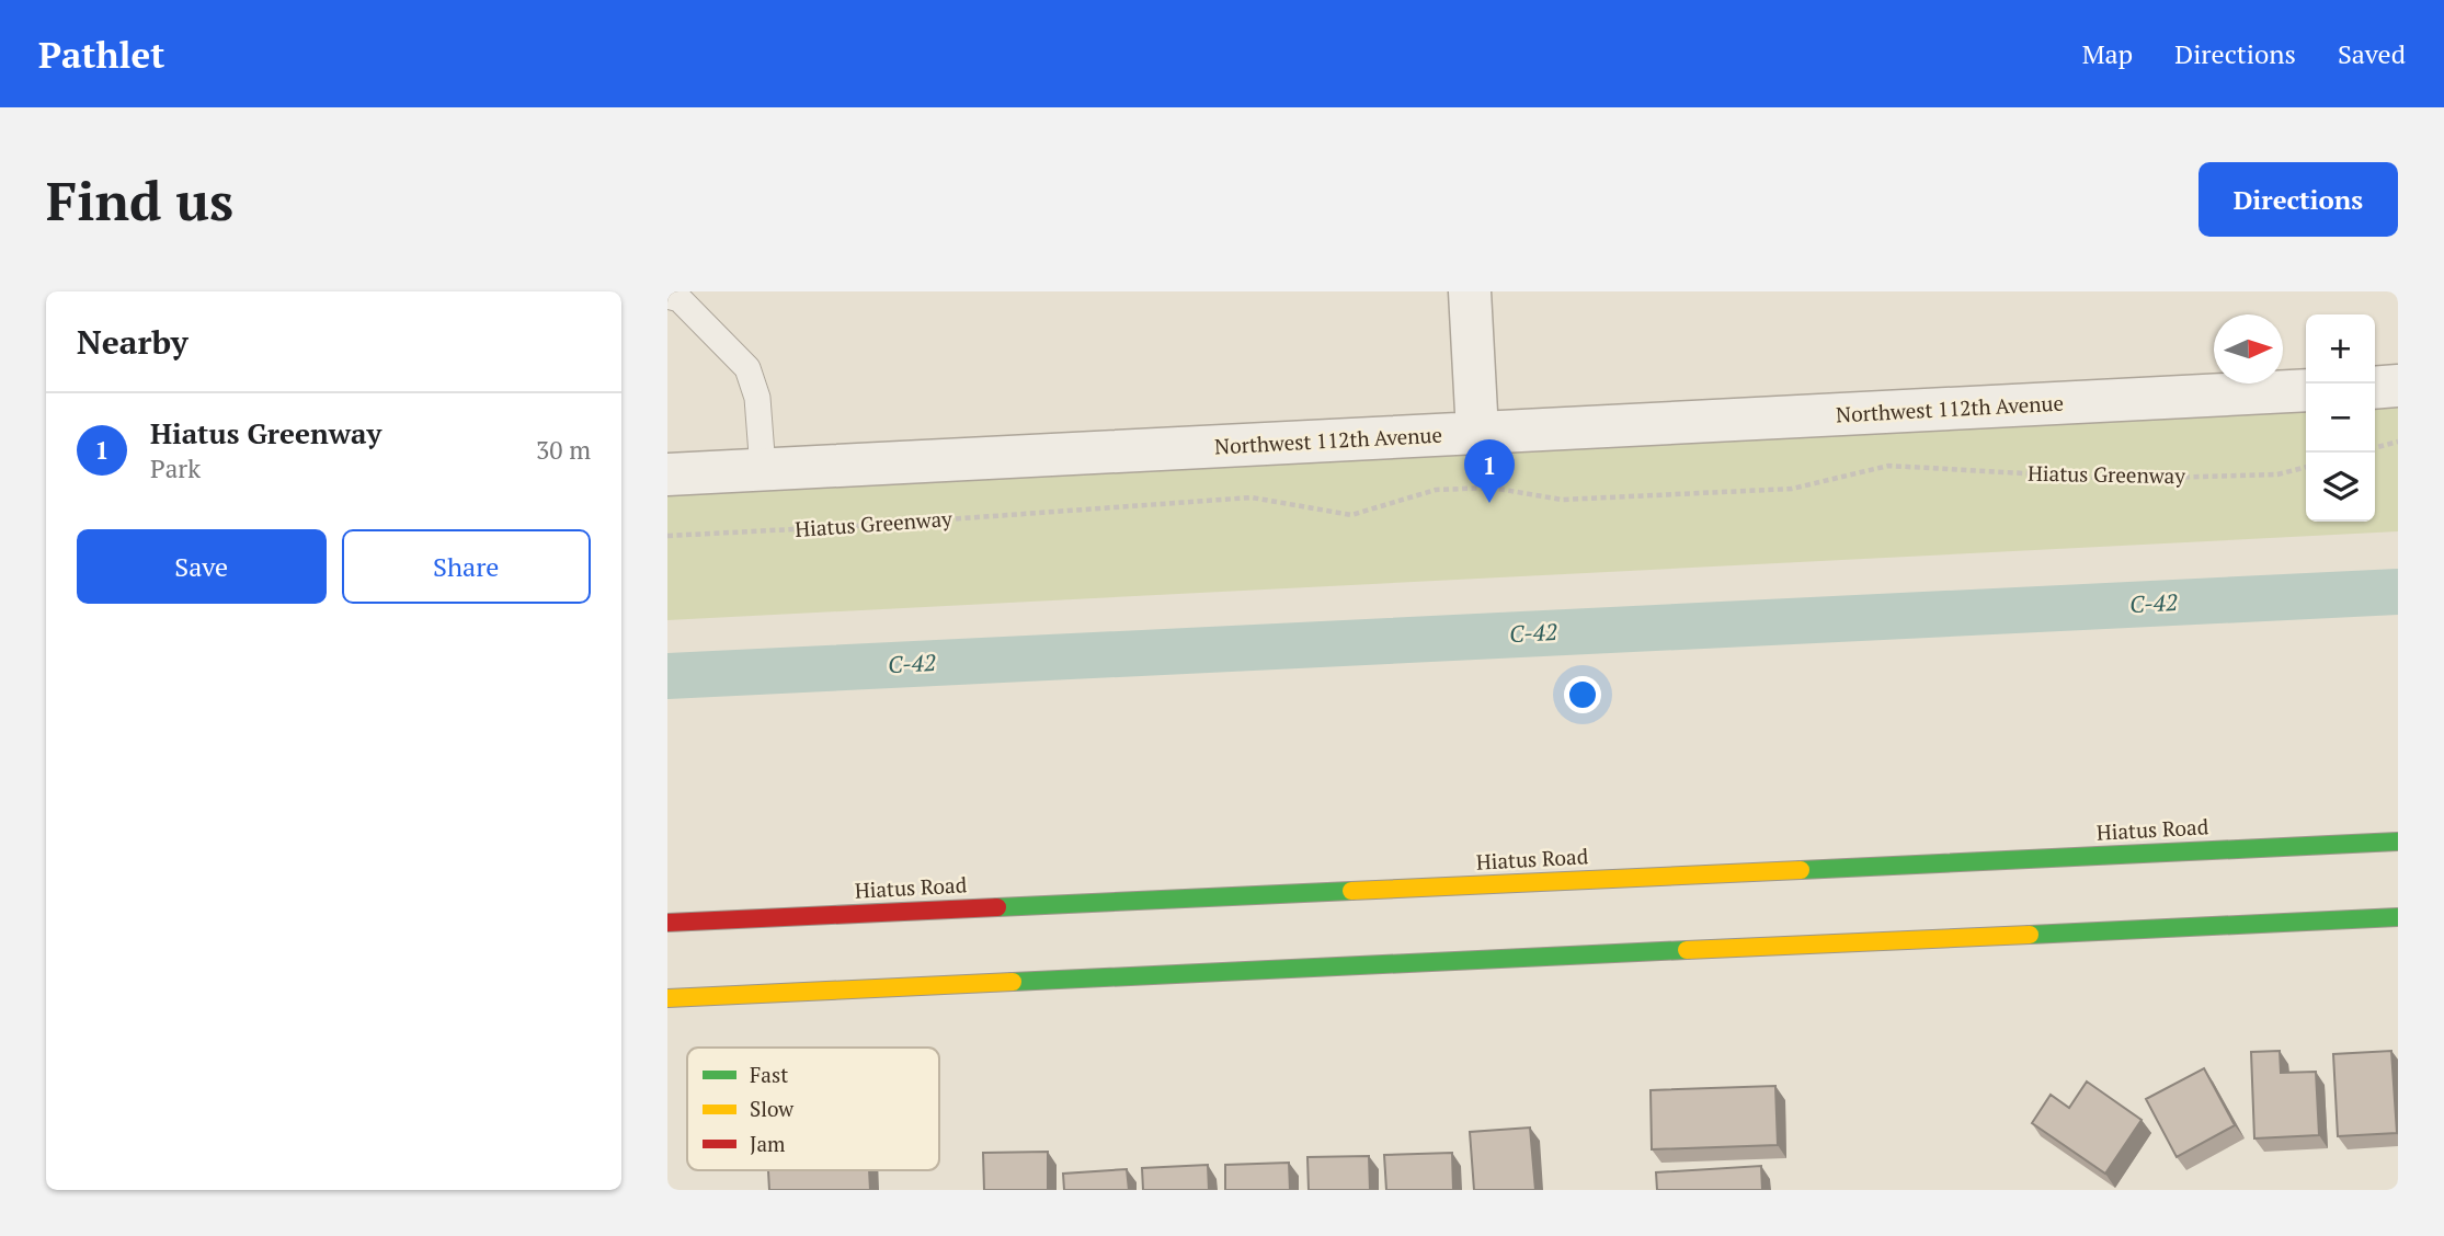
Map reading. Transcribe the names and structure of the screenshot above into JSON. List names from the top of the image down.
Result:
{
  "streets": {
    "main road": ["Hiatus Road"],
    "street": ["Northwest 112th Avenue"],
    "path": ["Hiatus Greenway"]
  },
  "water": ["C-42"],
  "legend": ["Fast", "Slow", "Jam"],
  "north": "right",
  "page": {
    "header": "Pathlet",
    "nav": ["Map", "Directions", "Saved"],
    "buttons": [
      "Directions",
      ["Save", "Share"]
    ],
    "title": "Find us",
    "heading": "Nearby",
    "map_buttons": ["+", "−"],
    "list": [
      {
        "mark": "1",
        "name": "Hiatus Greenway",
        "note": "Park",
        "value": "30 m"
      }
    ],
    "pins": "1"
  }
}
